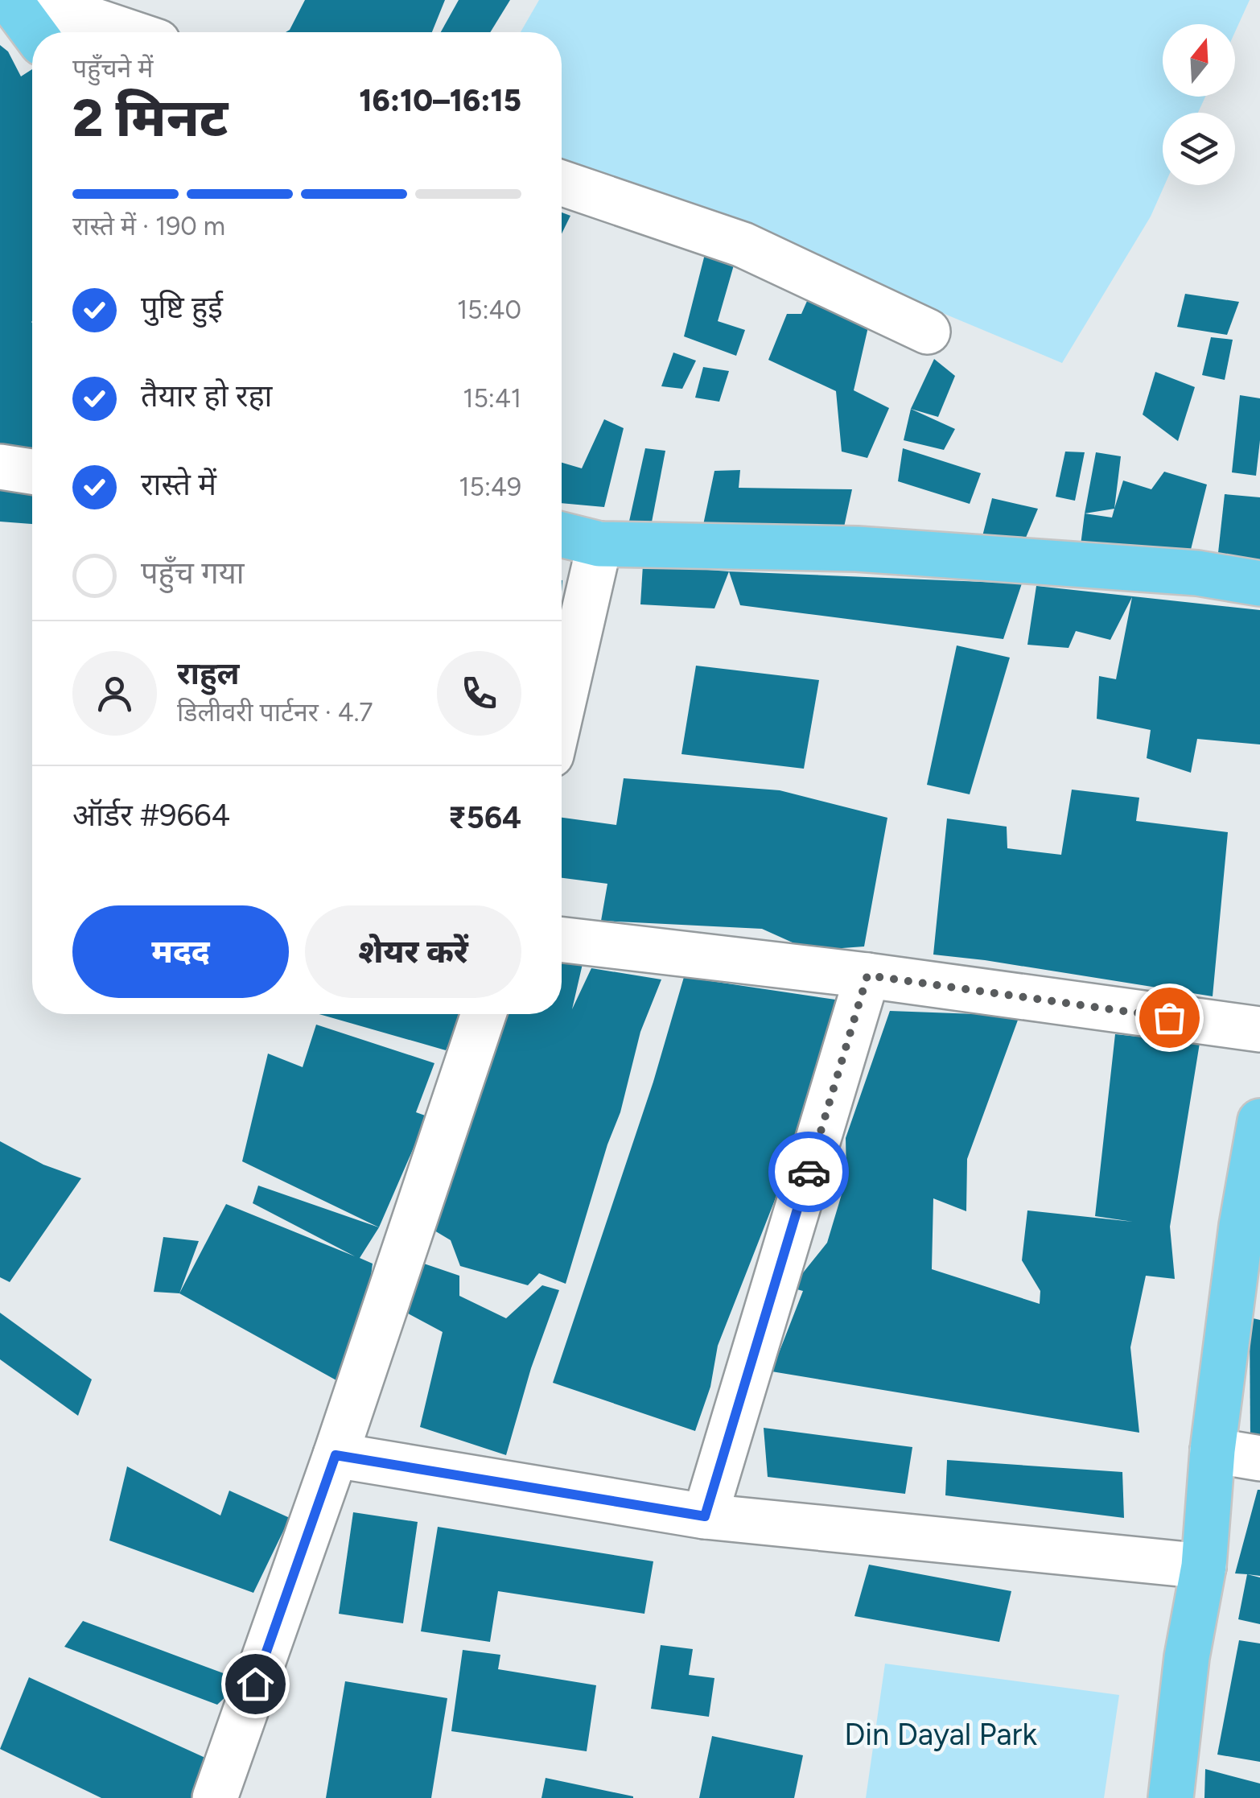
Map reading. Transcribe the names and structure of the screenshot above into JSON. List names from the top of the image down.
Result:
{
  "parks": ["Din Dayal Park"],
  "north": "top",
  "page": {
    "heading": ["2 मिनट", "पहुँचने में", "16:10–16:15"],
    "panel": [
      "राहुल",
      "डिलीवरी पार्टनर · 4.7",
      "ऑर्डर #9664",
      "₹564"
    ],
    "bar": "रास्ते में · 190 m",
    "list": [
      ["पुष्टि हुई", "15:40"],
      ["तैयार हो रहा", "15:41"],
      ["रास्ते में", "15:49"],
      "पहुँच गया"
    ],
    "buttons": ["मदद", "शेयर करें"]
  }
}
